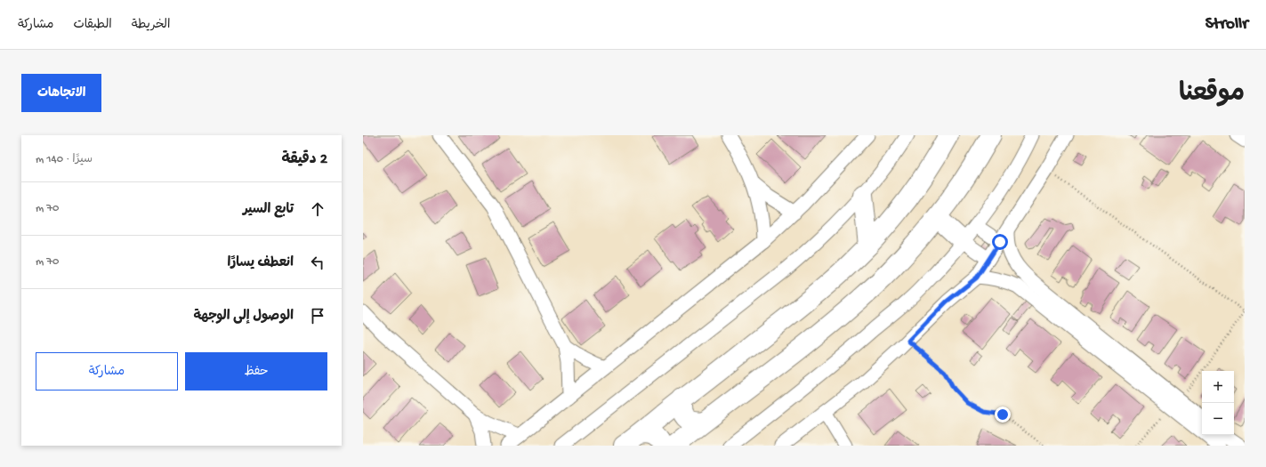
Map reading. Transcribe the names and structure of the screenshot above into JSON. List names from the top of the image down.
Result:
{
  "page": {
    "header": "Strollr",
    "nav": ["الخريطة", "الطبقات", "مشاركة"],
    "title": "موقعنا",
    "buttons": [
      "الاتجاهات",
      ["حفظ", "مشاركة"]
    ],
    "heading": ["2 دقيقة", "سيرًا · 140 m"],
    "list": [
      ["تابع السير", "70 m"],
      ["انعطف يسارًا", "70 m"],
      "الوصول إلى الوجهة"
    ],
    "map_buttons": ["+", "−"]
  }
}
